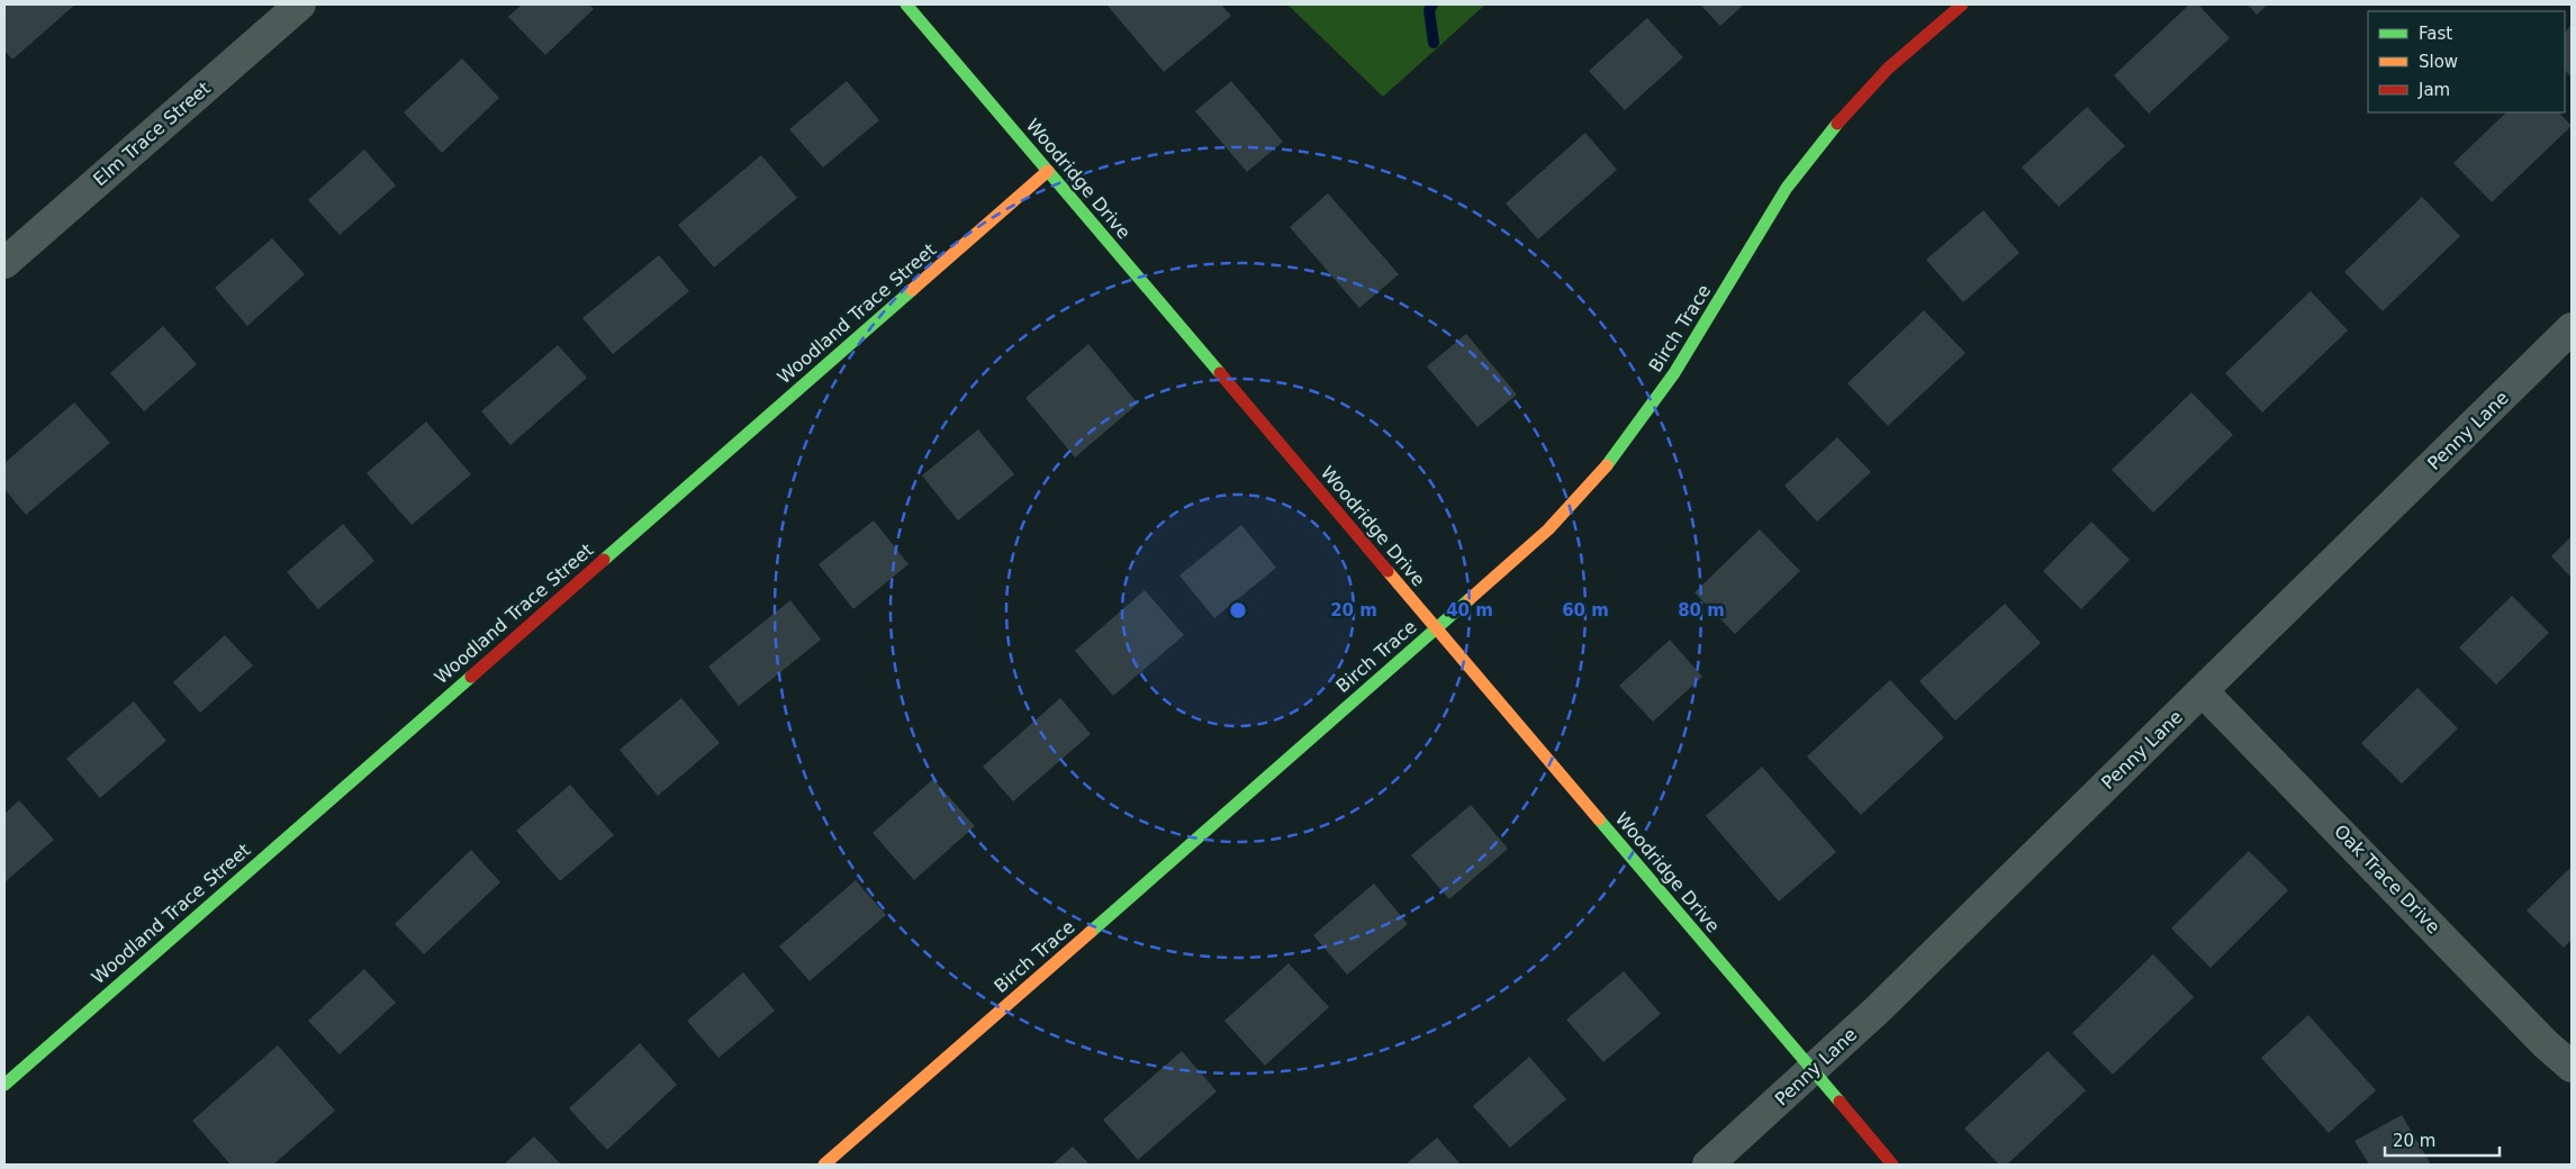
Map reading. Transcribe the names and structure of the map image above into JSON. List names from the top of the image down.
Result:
{
  "streets": {
    "street": [
      "Elm Trace Street",
      "Woodridge Drive",
      "Woodland Trace Street",
      "Birch Trace",
      "Penny Lane",
      "Oak Trace Drive"
    ]
  },
  "crossings": [
    ["Woodridge Drive", "Woodland Trace Street"],
    ["Woodridge Drive", "Birch Trace"],
    ["Woodridge Drive", "Penny Lane"],
    ["Penny Lane", "Oak Trace Drive"]
  ],
  "legend": ["Fast", "Slow", "Jam"],
  "scale_bar": "20 m",
  "rings": [
    "20 m",
    "40 m",
    "60 m",
    "80 m"
  ]
}
